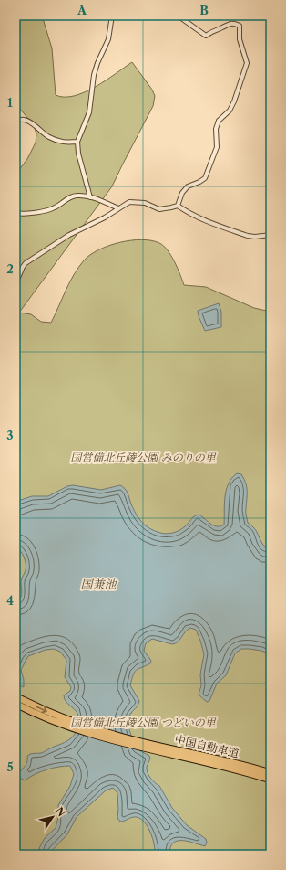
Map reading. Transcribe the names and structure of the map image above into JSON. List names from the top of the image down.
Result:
{
  "streets": {
    "highway": ["中国自動車道"]
  },
  "water": ["国兼池"],
  "parks": ["国営備北丘陵公園 みのりの里", "国営備北丘陵公園 つどいの里"],
  "north": "top right",
  "grid": {
    "columns": ["A", "B"],
    "rows": [
      "1",
      "2",
      "3",
      "4",
      "5"
    ]
  }
}
